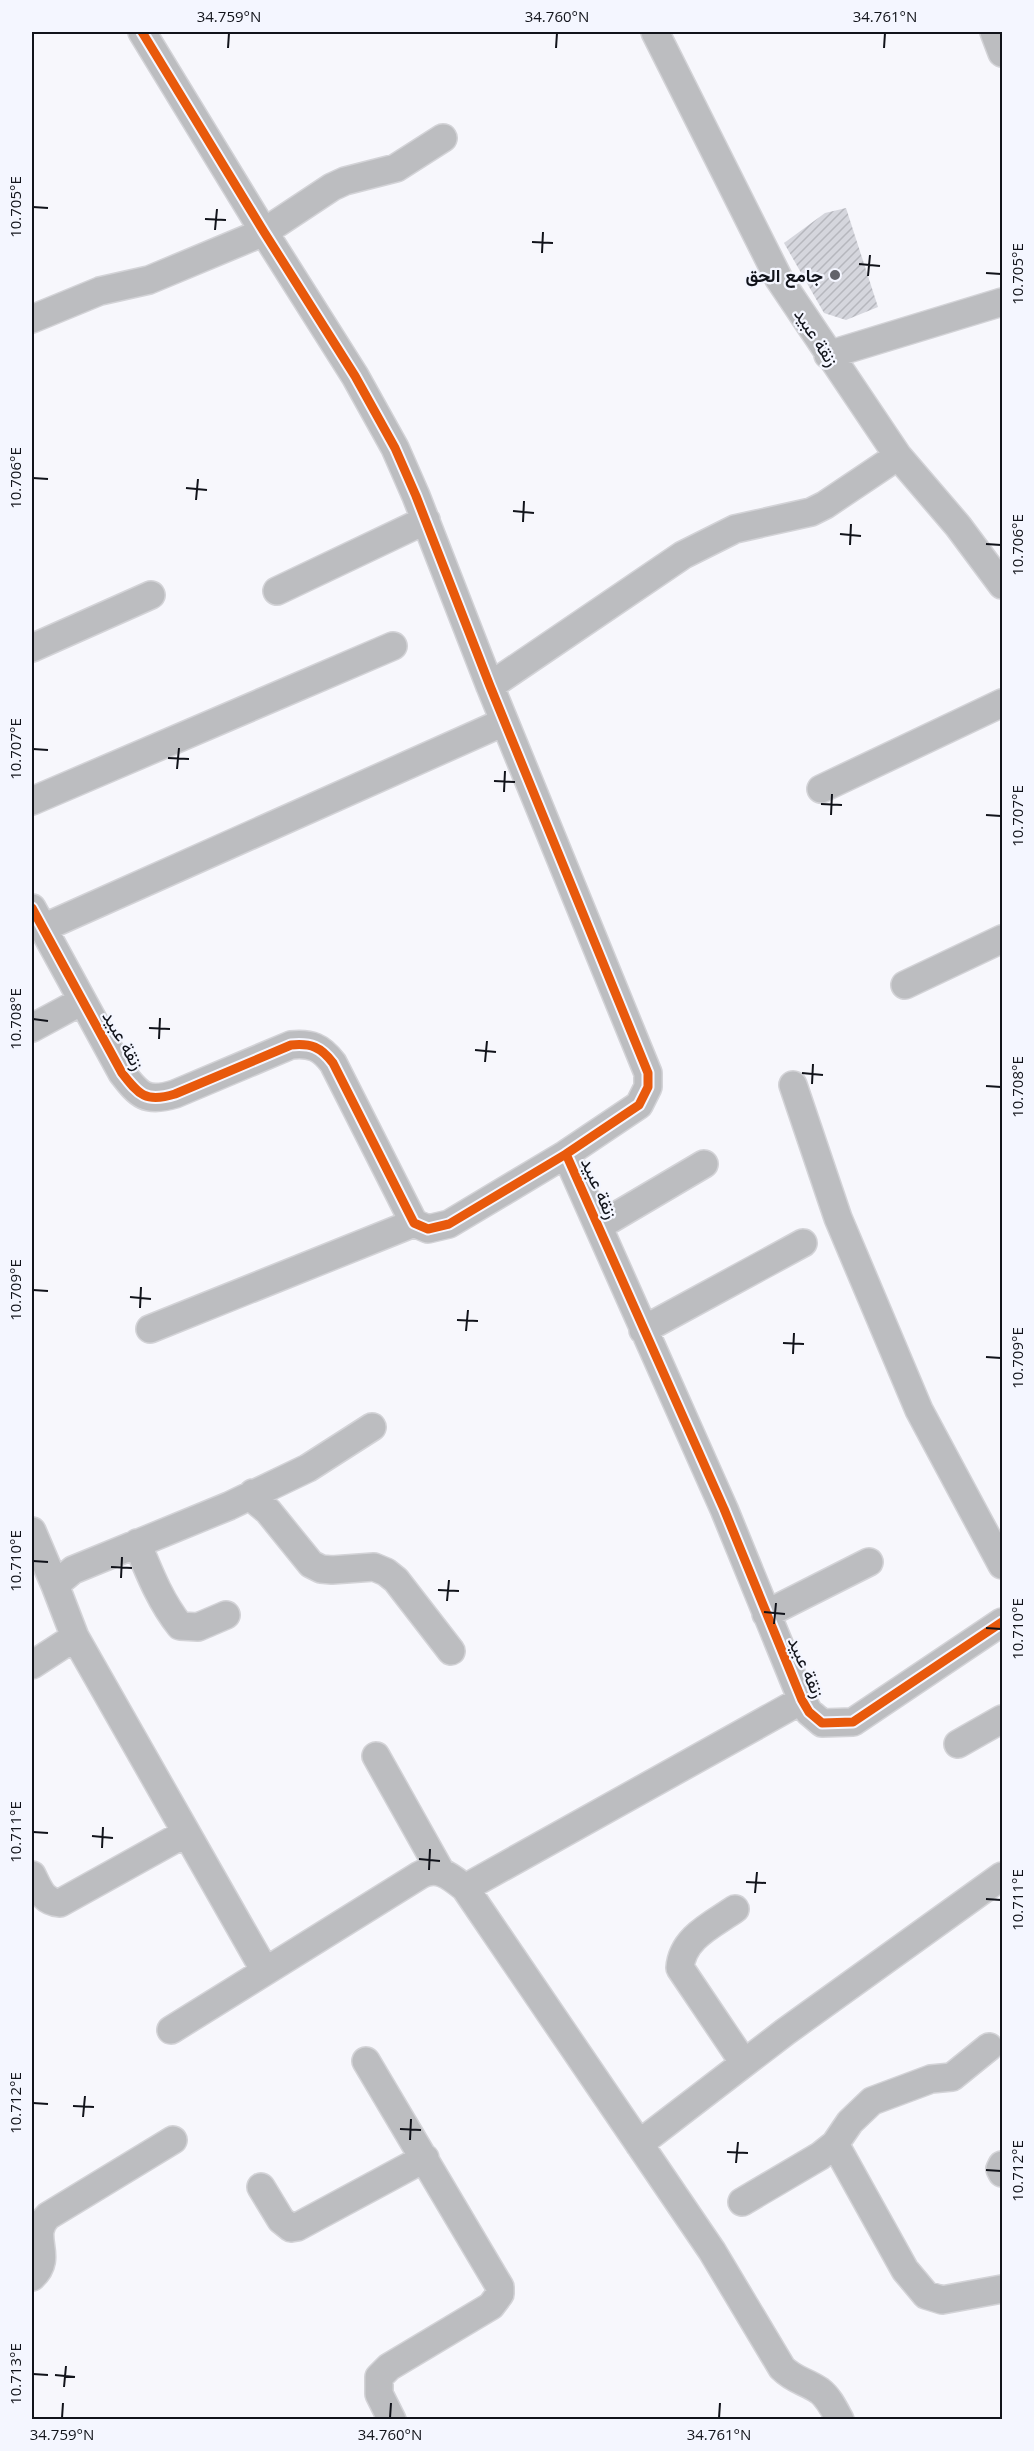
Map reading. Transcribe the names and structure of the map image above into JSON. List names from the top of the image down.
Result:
{
  "streets": {
    "street": ["زنقة عبيد"]
  },
  "places": ["جامع الحق"],
  "coordinates": [
    "34.759°N",
    "34.760°N",
    "34.761°N",
    "10.705°E",
    "10.706°E",
    "10.707°E",
    "10.708°E",
    "10.709°E",
    "10.710°E",
    "10.711°E",
    "10.712°E",
    "10.713°E"
  ]
}
